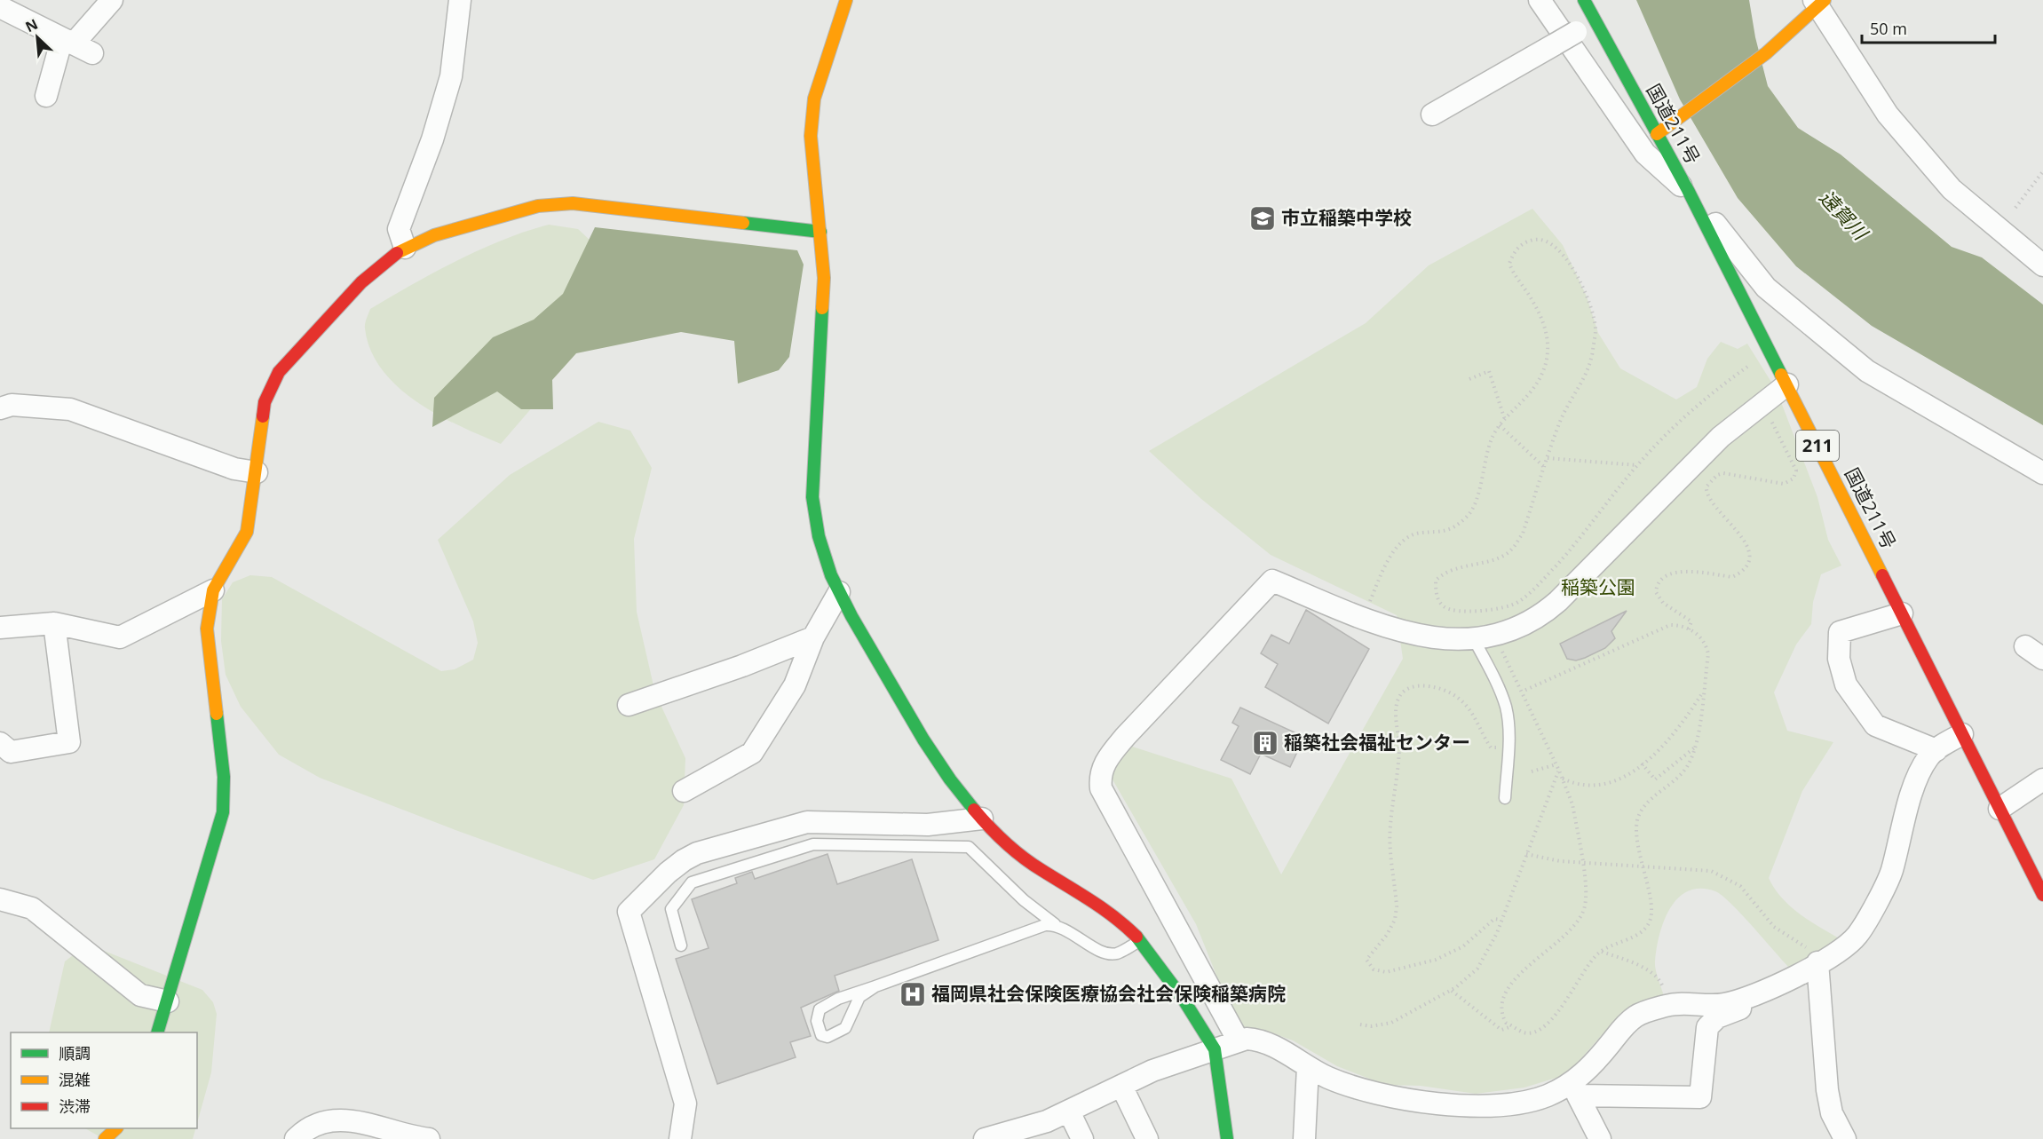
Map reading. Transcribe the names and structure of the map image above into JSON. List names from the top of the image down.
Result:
{
  "streets": {
    "main road": ["国道211号", "211"]
  },
  "water": ["遠賀川"],
  "parks": ["稲築公園"],
  "places": {
    "school or university": ["市立稲築中学校"],
    "building": ["稲築社会福祉センター"],
    "hospital": ["福岡県社会保険医療協会社会保険稲築病院"]
  },
  "legend": ["順調", "混雑", "渋滞"],
  "scale_bar": "50 m",
  "north": "top left"
}
